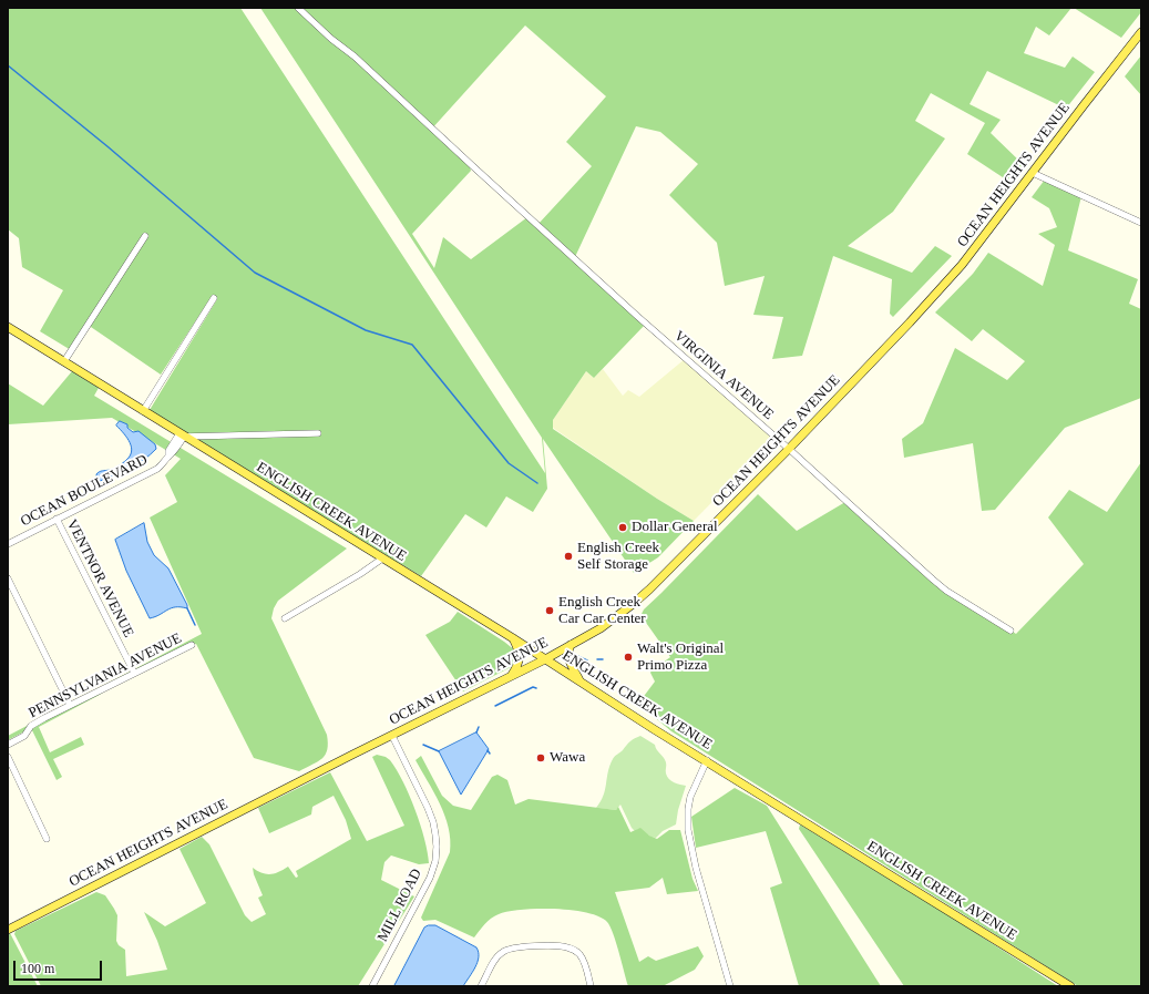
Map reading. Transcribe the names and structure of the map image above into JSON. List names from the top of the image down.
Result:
{
  "streets": {
    "main road": ["OCEAN HEIGHTS AVENUE", "ENGLISH CREEK AVENUE"],
    "street": [
      "VIRGINIA AVENUE",
      "OCEAN BOULEVARD",
      "VENTNOR AVENUE",
      "PENNSYLVANIA AVENUE",
      "MILL ROAD"
    ]
  },
  "crossings": [
    ["OCEAN HEIGHTS AVENUE", "VIRGINIA AVENUE"],
    ["OCEAN HEIGHTS AVENUE", "ENGLISH CREEK AVENUE"],
    ["OCEAN HEIGHTS AVENUE", "MILL ROAD"],
    ["OCEAN BOULEVARD", "ENGLISH CREEK AVENUE"],
    ["OCEAN BOULEVARD", "VENTNOR AVENUE"],
    ["VENTNOR AVENUE", "PENNSYLVANIA AVENUE"]
  ],
  "places": [
    "Dollar General",
    "English Creek Self Storage",
    "English Creek Car Car Center",
    "Walt's Original Primo Pizza",
    "Wawa"
  ],
  "scale_bar": "100 m"
}
